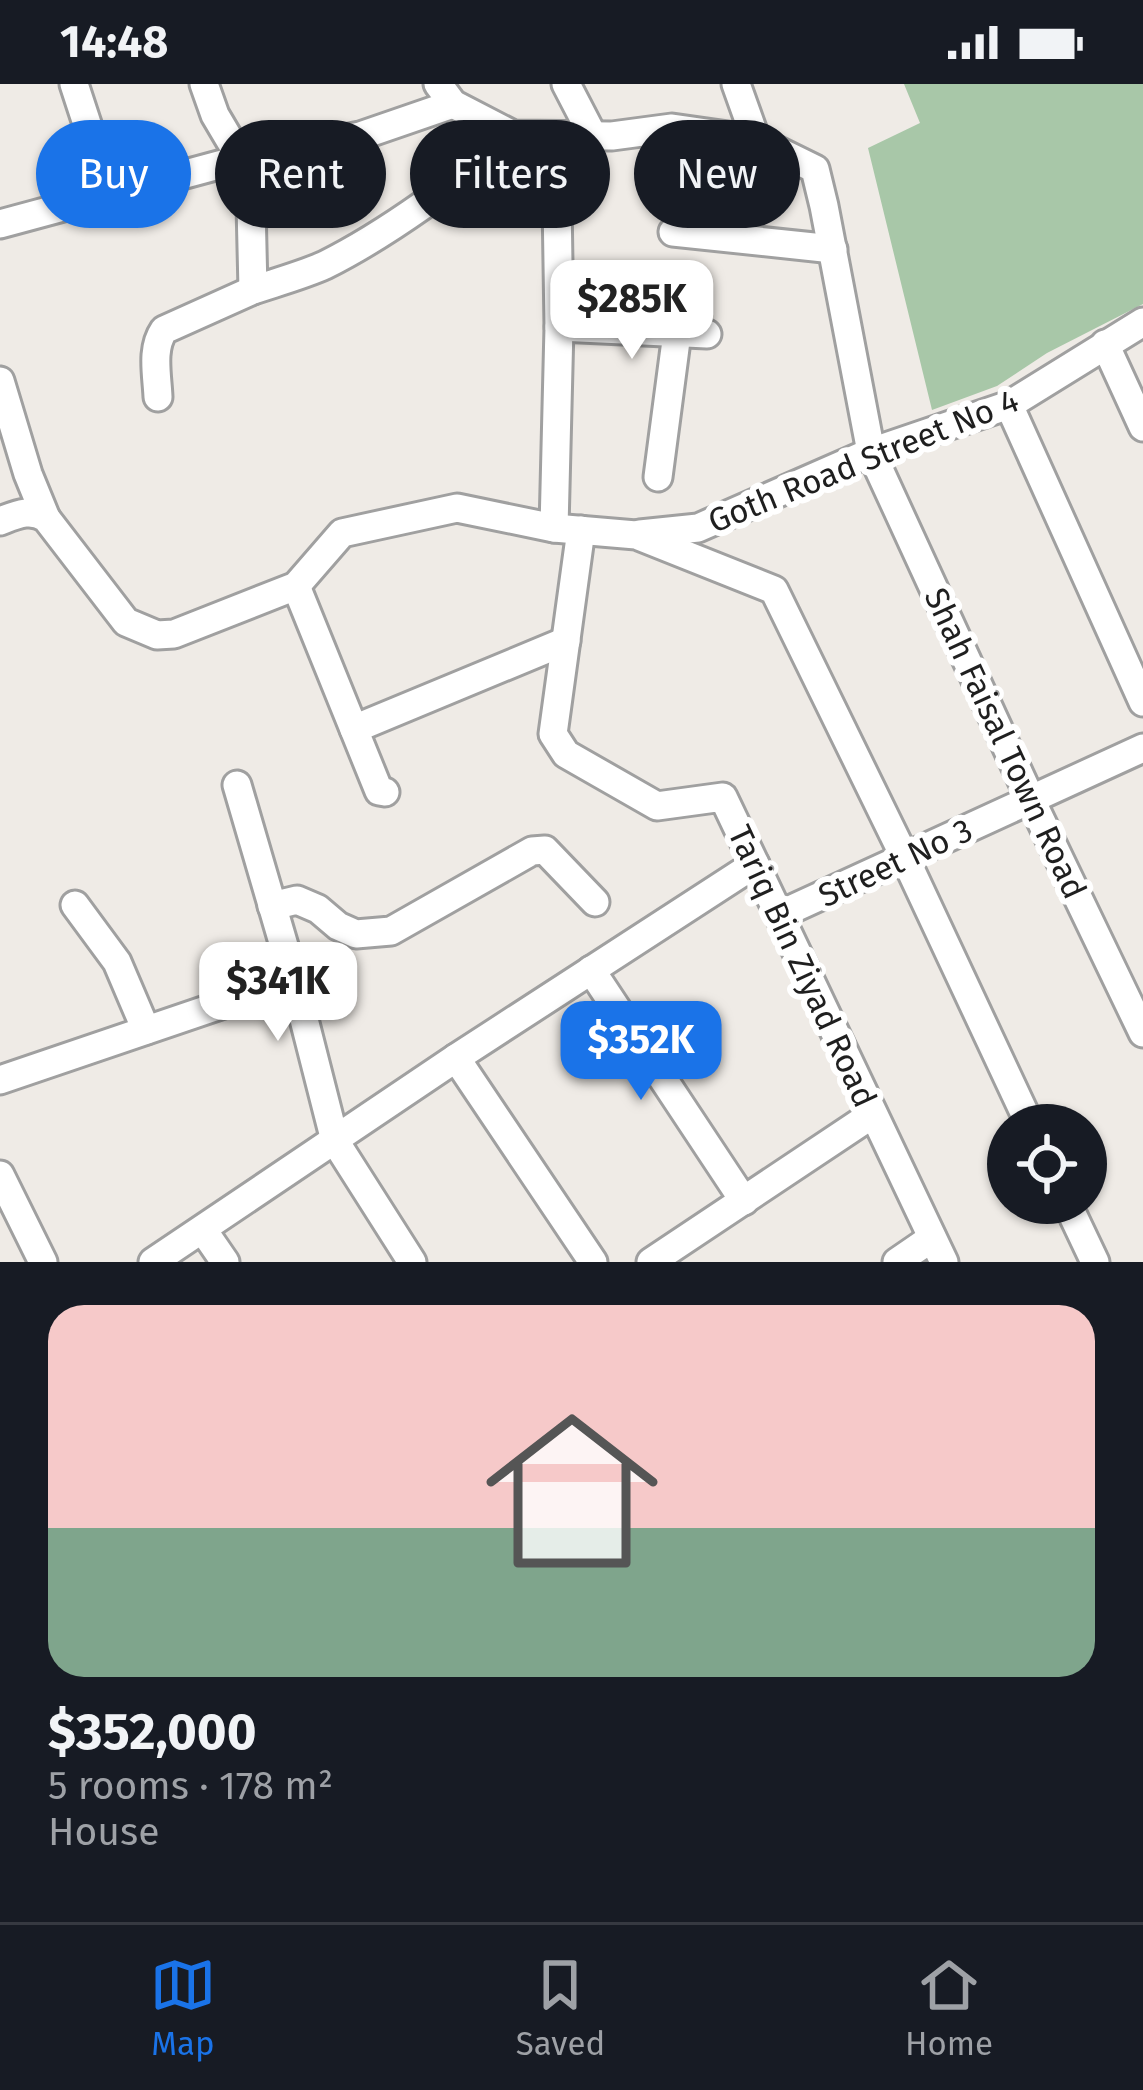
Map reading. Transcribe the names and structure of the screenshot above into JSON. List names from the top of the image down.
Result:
{
  "streets": {
    "street": [
      "Goth Road Street No 4",
      "Shah Faisal Town Road",
      "Street No 3",
      "Tariq Bin Ziyad Road"
    ]
  },
  "crossings": [
    ["Goth Road Street No 4", "Shah Faisal Town Road"],
    ["Shah Faisal Town Road", "Street No 3"],
    ["Street No 3", "Tariq Bin Ziyad Road"]
  ],
  "page": {
    "status": "14:48",
    "chip": [
      "Buy",
      "Rent",
      "Filters",
      "New"
    ],
    "price": ["$285K", "$341K", "$352K"],
    "list": [
      {
        "name": "$352,000",
        "note": "5 rooms · 178 m² · House"
      }
    ],
    "tabs": ["Map", "Saved", "Home"]
  }
}
